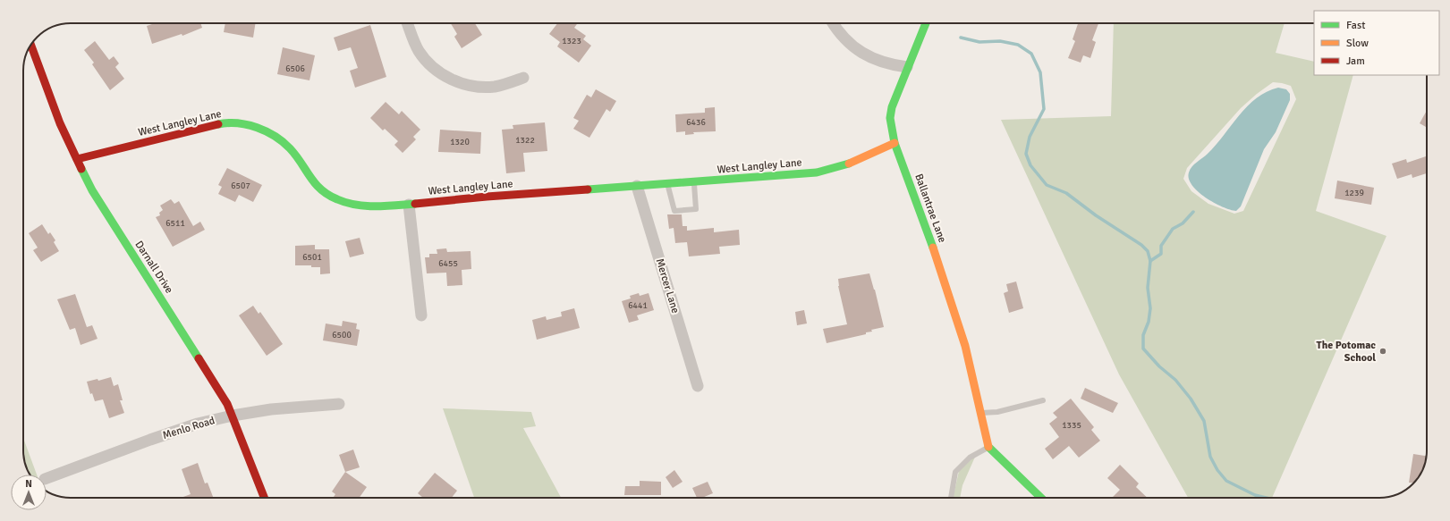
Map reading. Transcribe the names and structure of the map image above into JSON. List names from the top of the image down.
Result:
{
  "streets": {
    "street": [
      "West Langley Lane",
      "Ballantrae Lane",
      "Darnall Drive",
      "Mercer Lane",
      "Menlo Road"
    ]
  },
  "crossings": [
    ["West Langley Lane", "Ballantrae Lane"],
    ["West Langley Lane", "Darnall Drive"],
    ["West Langley Lane", "Mercer Lane"],
    ["Darnall Drive", "Menlo Road"]
  ],
  "places": ["The Potomac School"],
  "house_numbers": [
    "1323",
    "6506",
    "6436",
    "1322",
    "1320",
    "6507",
    "1239",
    "6511",
    "6501",
    "6455",
    "6441",
    "6500",
    "1335"
  ],
  "legend": ["Fast", "Slow", "Jam"],
  "north": "top"
}
